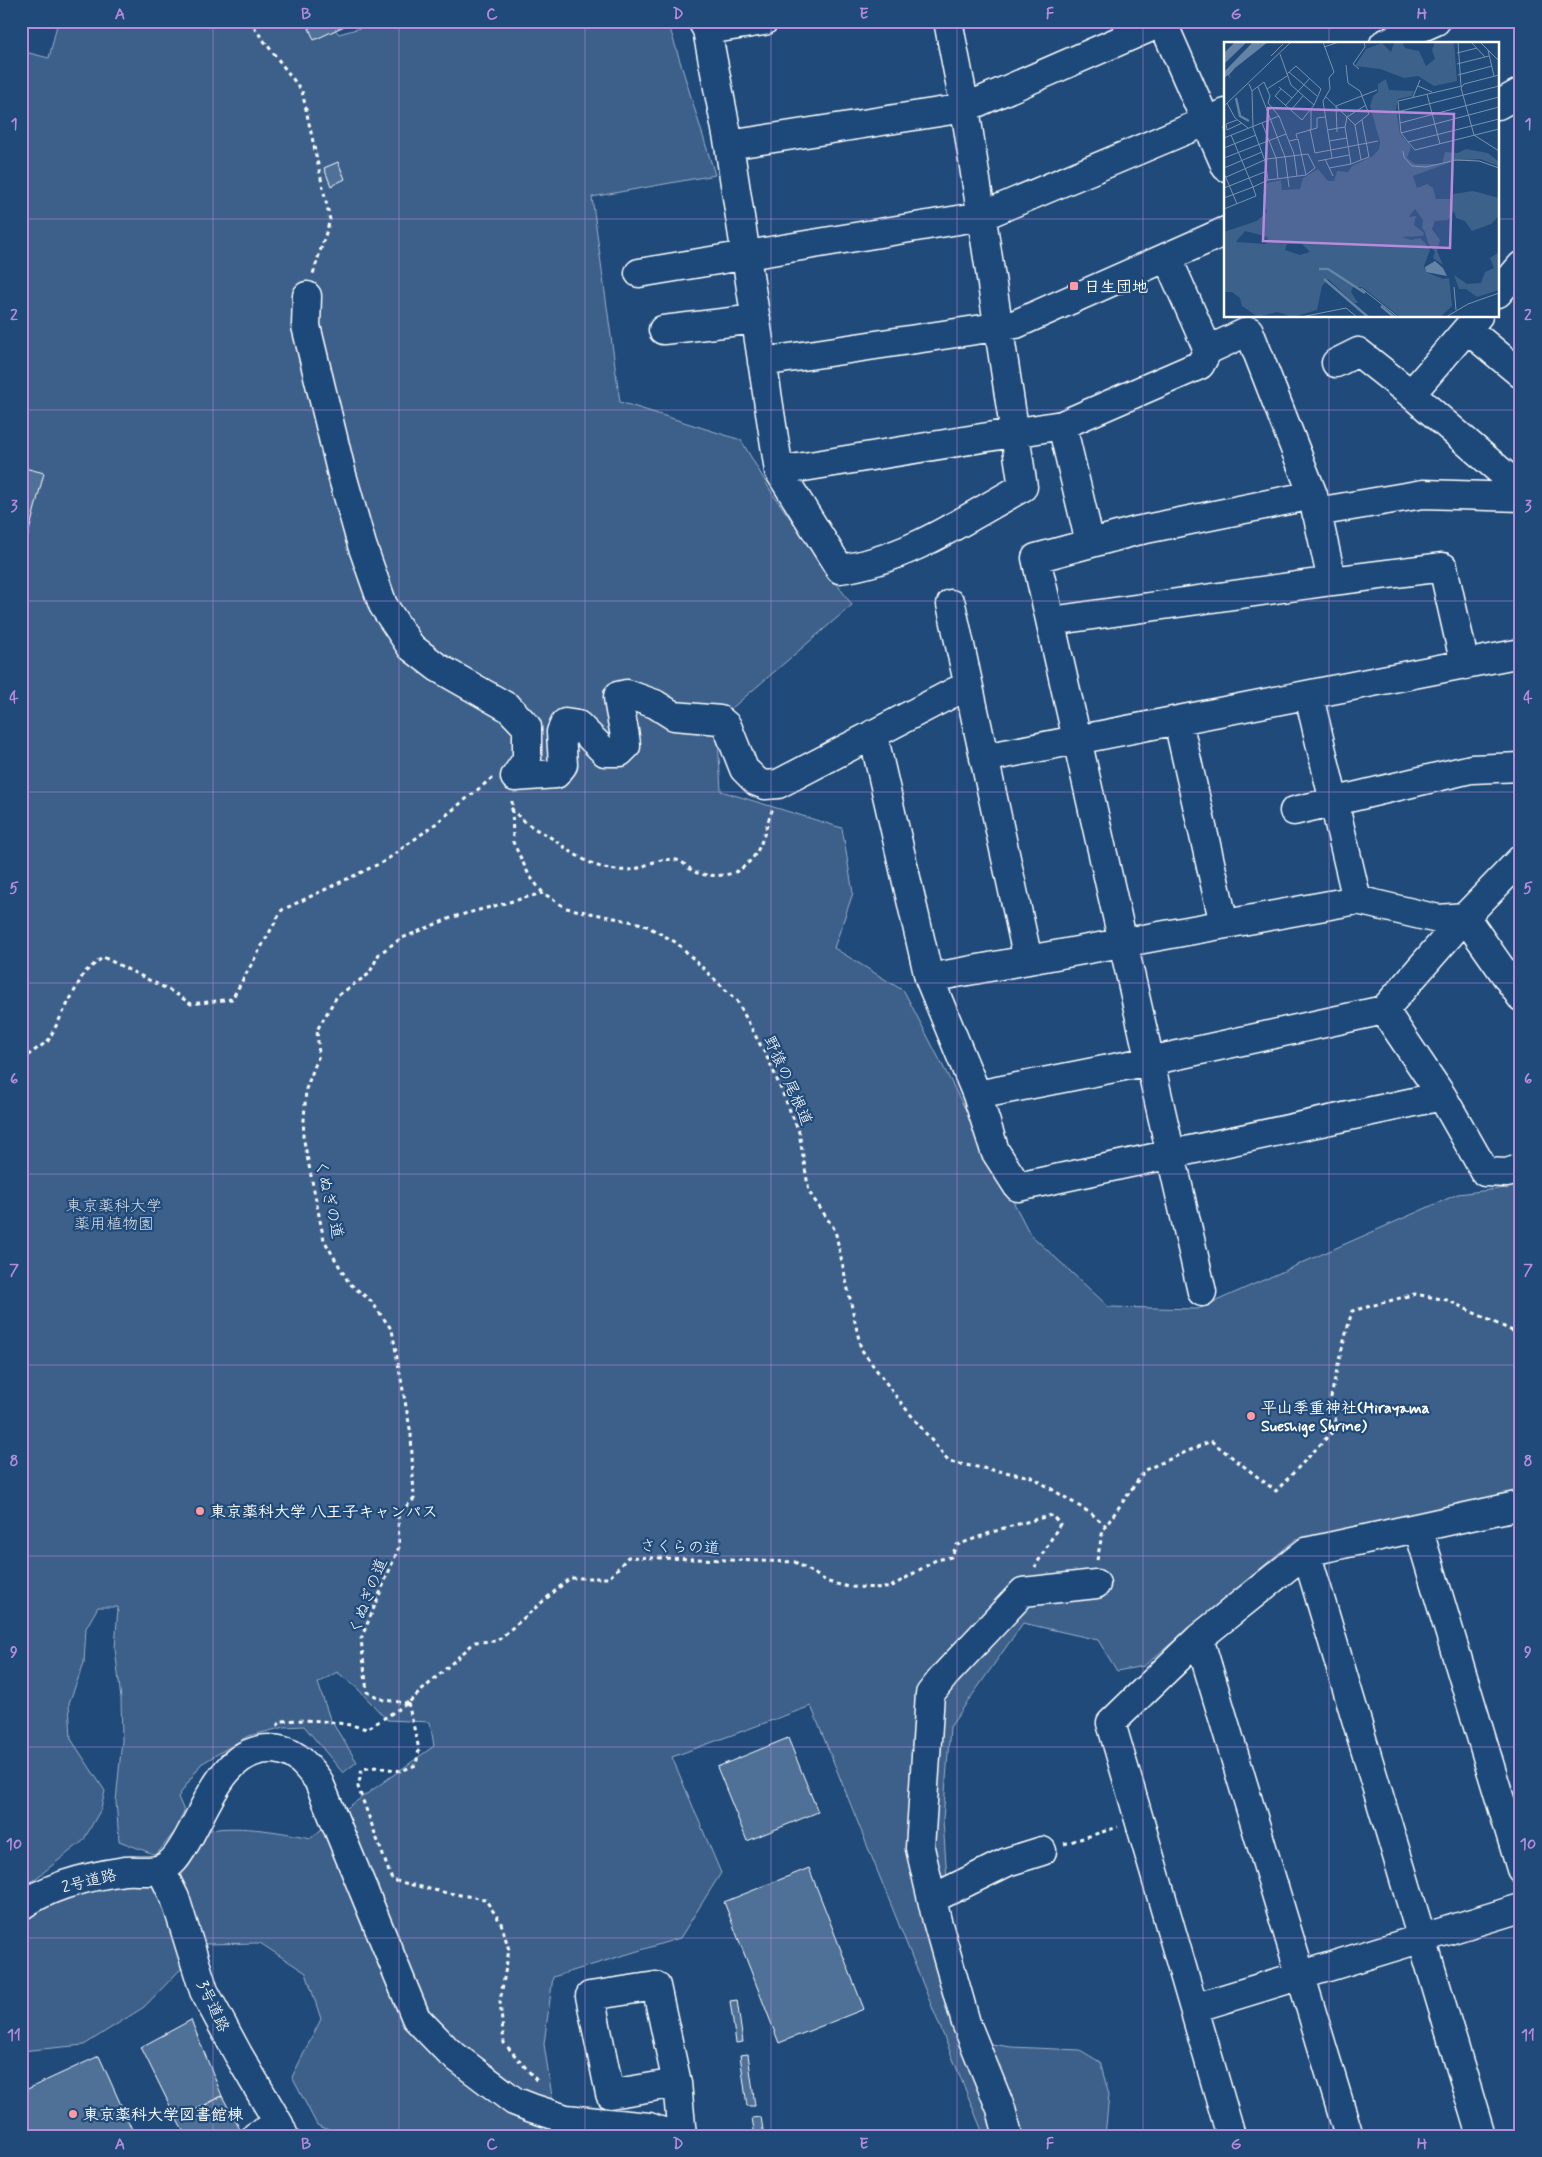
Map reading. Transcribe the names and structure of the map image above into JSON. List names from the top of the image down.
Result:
{
  "streets": {
    "street": ["2号道路", "3号道路"],
    "path": ["野猿の尾根道", "くぬぎの道", "さくらの道"]
  },
  "crossings": [
    ["野猿の尾根道", "くぬぎの道"],
    ["くぬぎの道", "さくらの道"],
    ["2号道路", "3号道路"]
  ],
  "parks": ["東京薬科大学 薬用植物園"],
  "places": {
    "transit": ["日生団地"],
    "other": ["平山季重神社(Hirayama Sueshige Shrine)", "東京薬科大学 八王子キャンパス", "東京薬科大学図書館棟"]
  },
  "grid": {
    "columns": [
      "A",
      "B",
      "C",
      "D",
      "E",
      "F",
      "G",
      "H"
    ],
    "rows": [
      "1",
      "2",
      "3",
      "4",
      "5",
      "6",
      "7",
      "8",
      "9",
      "10",
      "11"
    ]
  }
}
